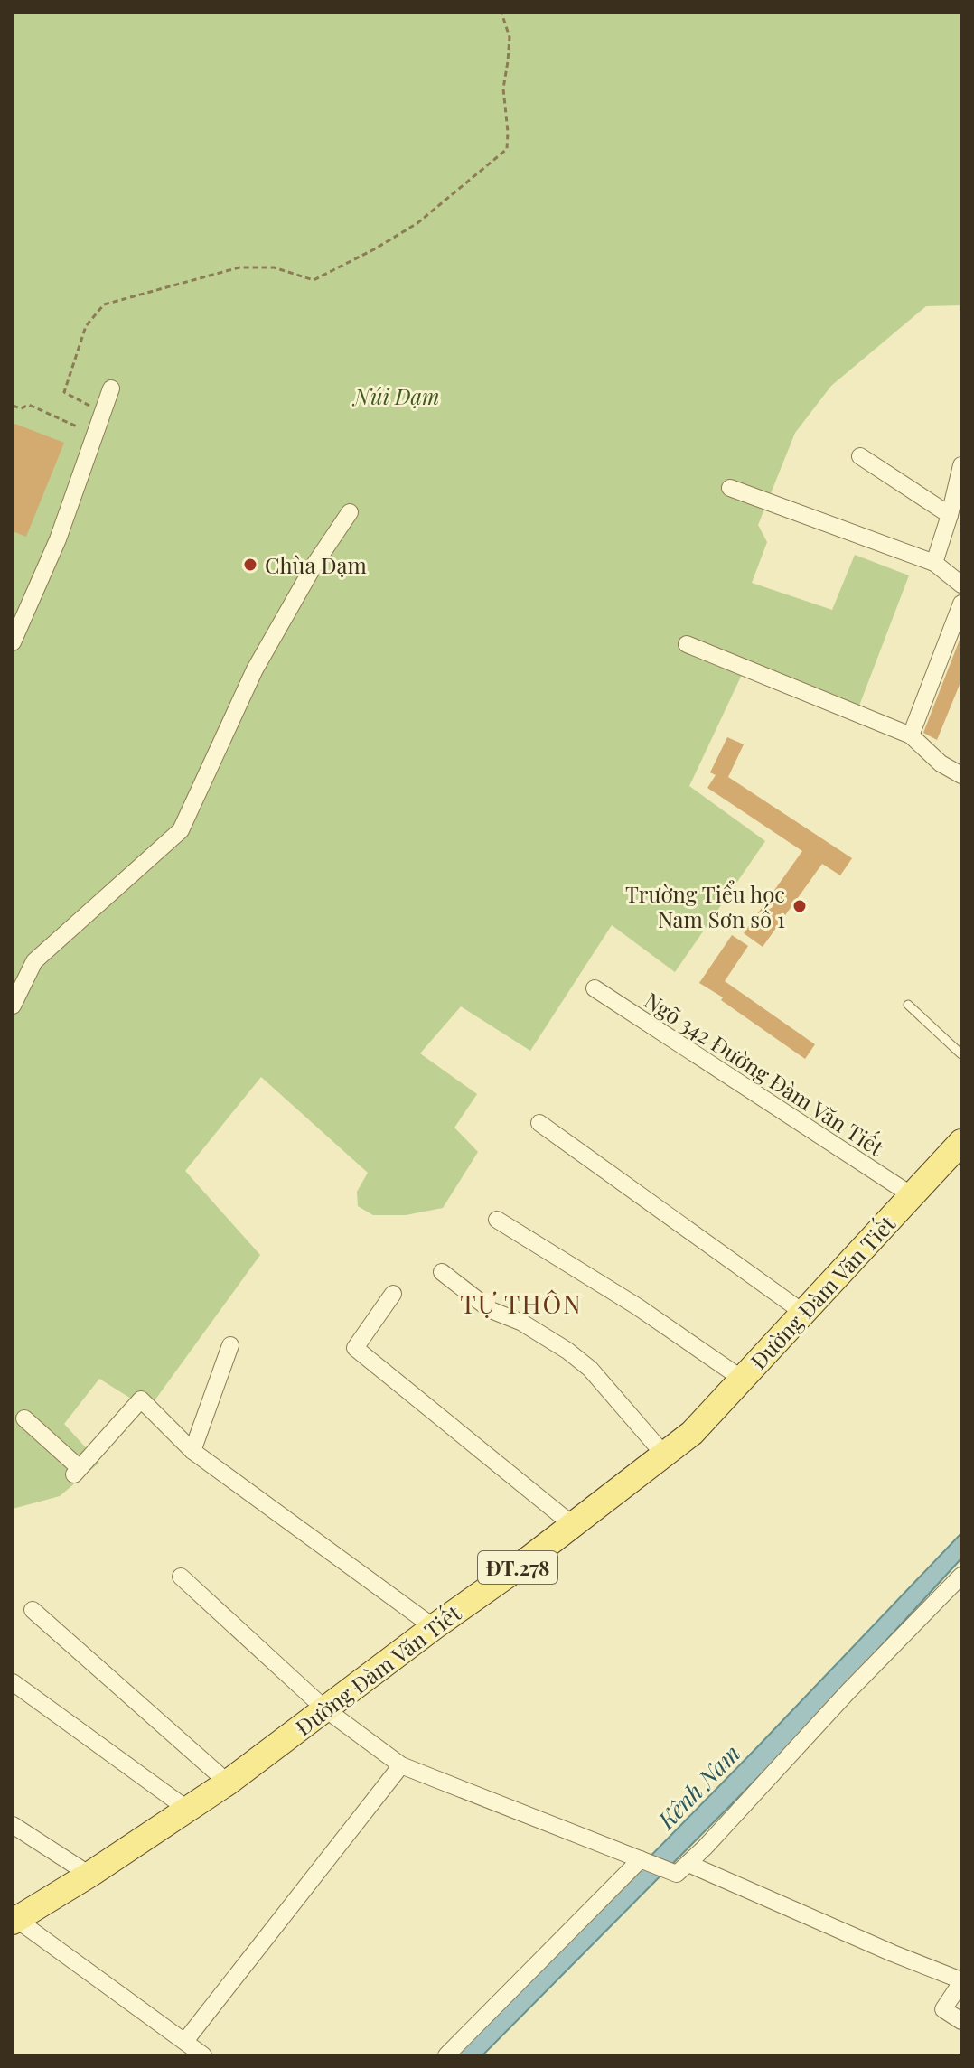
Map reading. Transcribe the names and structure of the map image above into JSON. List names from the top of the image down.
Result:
{
  "streets": {
    "main road": ["Đường Đàm Văn Tiết", "ĐT.278"],
    "street": ["Ngõ 342 Đường Đàm Văn Tiết"]
  },
  "crossings": [
    ["Ngõ 342 Đường Đàm Văn Tiết", "Đường Đàm Văn Tiết"]
  ],
  "districts": ["TỰ THÔN"],
  "water": ["Kênh Nam"],
  "parks": ["Núi Dạm"],
  "places": ["Chùa Dạm", "Trường Tiểu học Nam Sơn số 1"]
}
